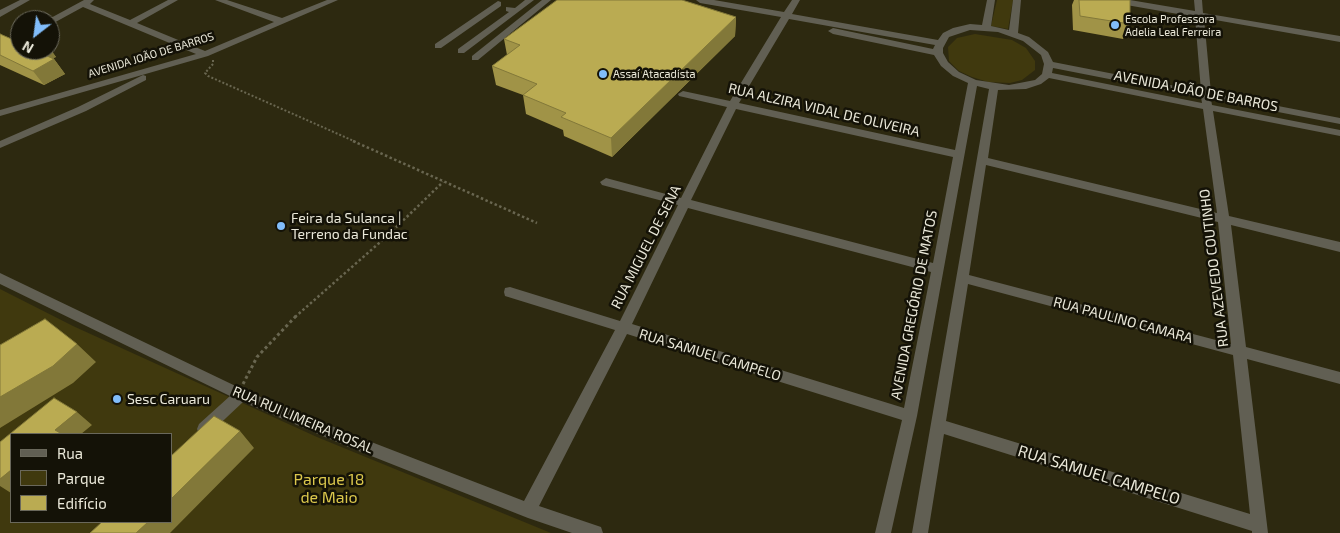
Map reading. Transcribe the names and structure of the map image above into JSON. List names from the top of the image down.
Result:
{
  "streets": {
    "street": [
      "AVENIDA JOÃO DE BARROS",
      "RUA ALZIRA VIDAL DE OLIVEIRA",
      "RUA MIGUEL DE SENA",
      "RUA AZEVEDO COUTINHO",
      "AVENIDA GREGÓRIO DE MATOS",
      "RUA PAULINO CAMARA",
      "RUA SAMUEL CAMPELO",
      "RUA RUI LIMEIRA ROSAL"
    ]
  },
  "crossings": [
    ["AVENIDA JOÃO DE BARROS", "RUA AZEVEDO COUTINHO"],
    ["RUA ALZIRA VIDAL DE OLIVEIRA", "RUA MIGUEL DE SENA"],
    ["RUA ALZIRA VIDAL DE OLIVEIRA", "AVENIDA GREGÓRIO DE MATOS"],
    ["RUA MIGUEL DE SENA", "RUA SAMUEL CAMPELO"],
    ["RUA MIGUEL DE SENA", "RUA RUI LIMEIRA ROSAL"],
    ["RUA AZEVEDO COUTINHO", "RUA PAULINO CAMARA"],
    ["RUA AZEVEDO COUTINHO", "RUA SAMUEL CAMPELO"],
    ["AVENIDA GREGÓRIO DE MATOS", "RUA SAMUEL CAMPELO"]
  ],
  "parks": ["Parque 18 de Maio"],
  "places": [
    "Escola Professora Adelia Leal Ferreira",
    "Assaí Atacadista",
    "Feira da Sulanca | Terreno da Fundac",
    "Sesc Caruaru"
  ],
  "legend": ["Rua", "Parque", "Edifício"],
  "north": "bottom left"
}
